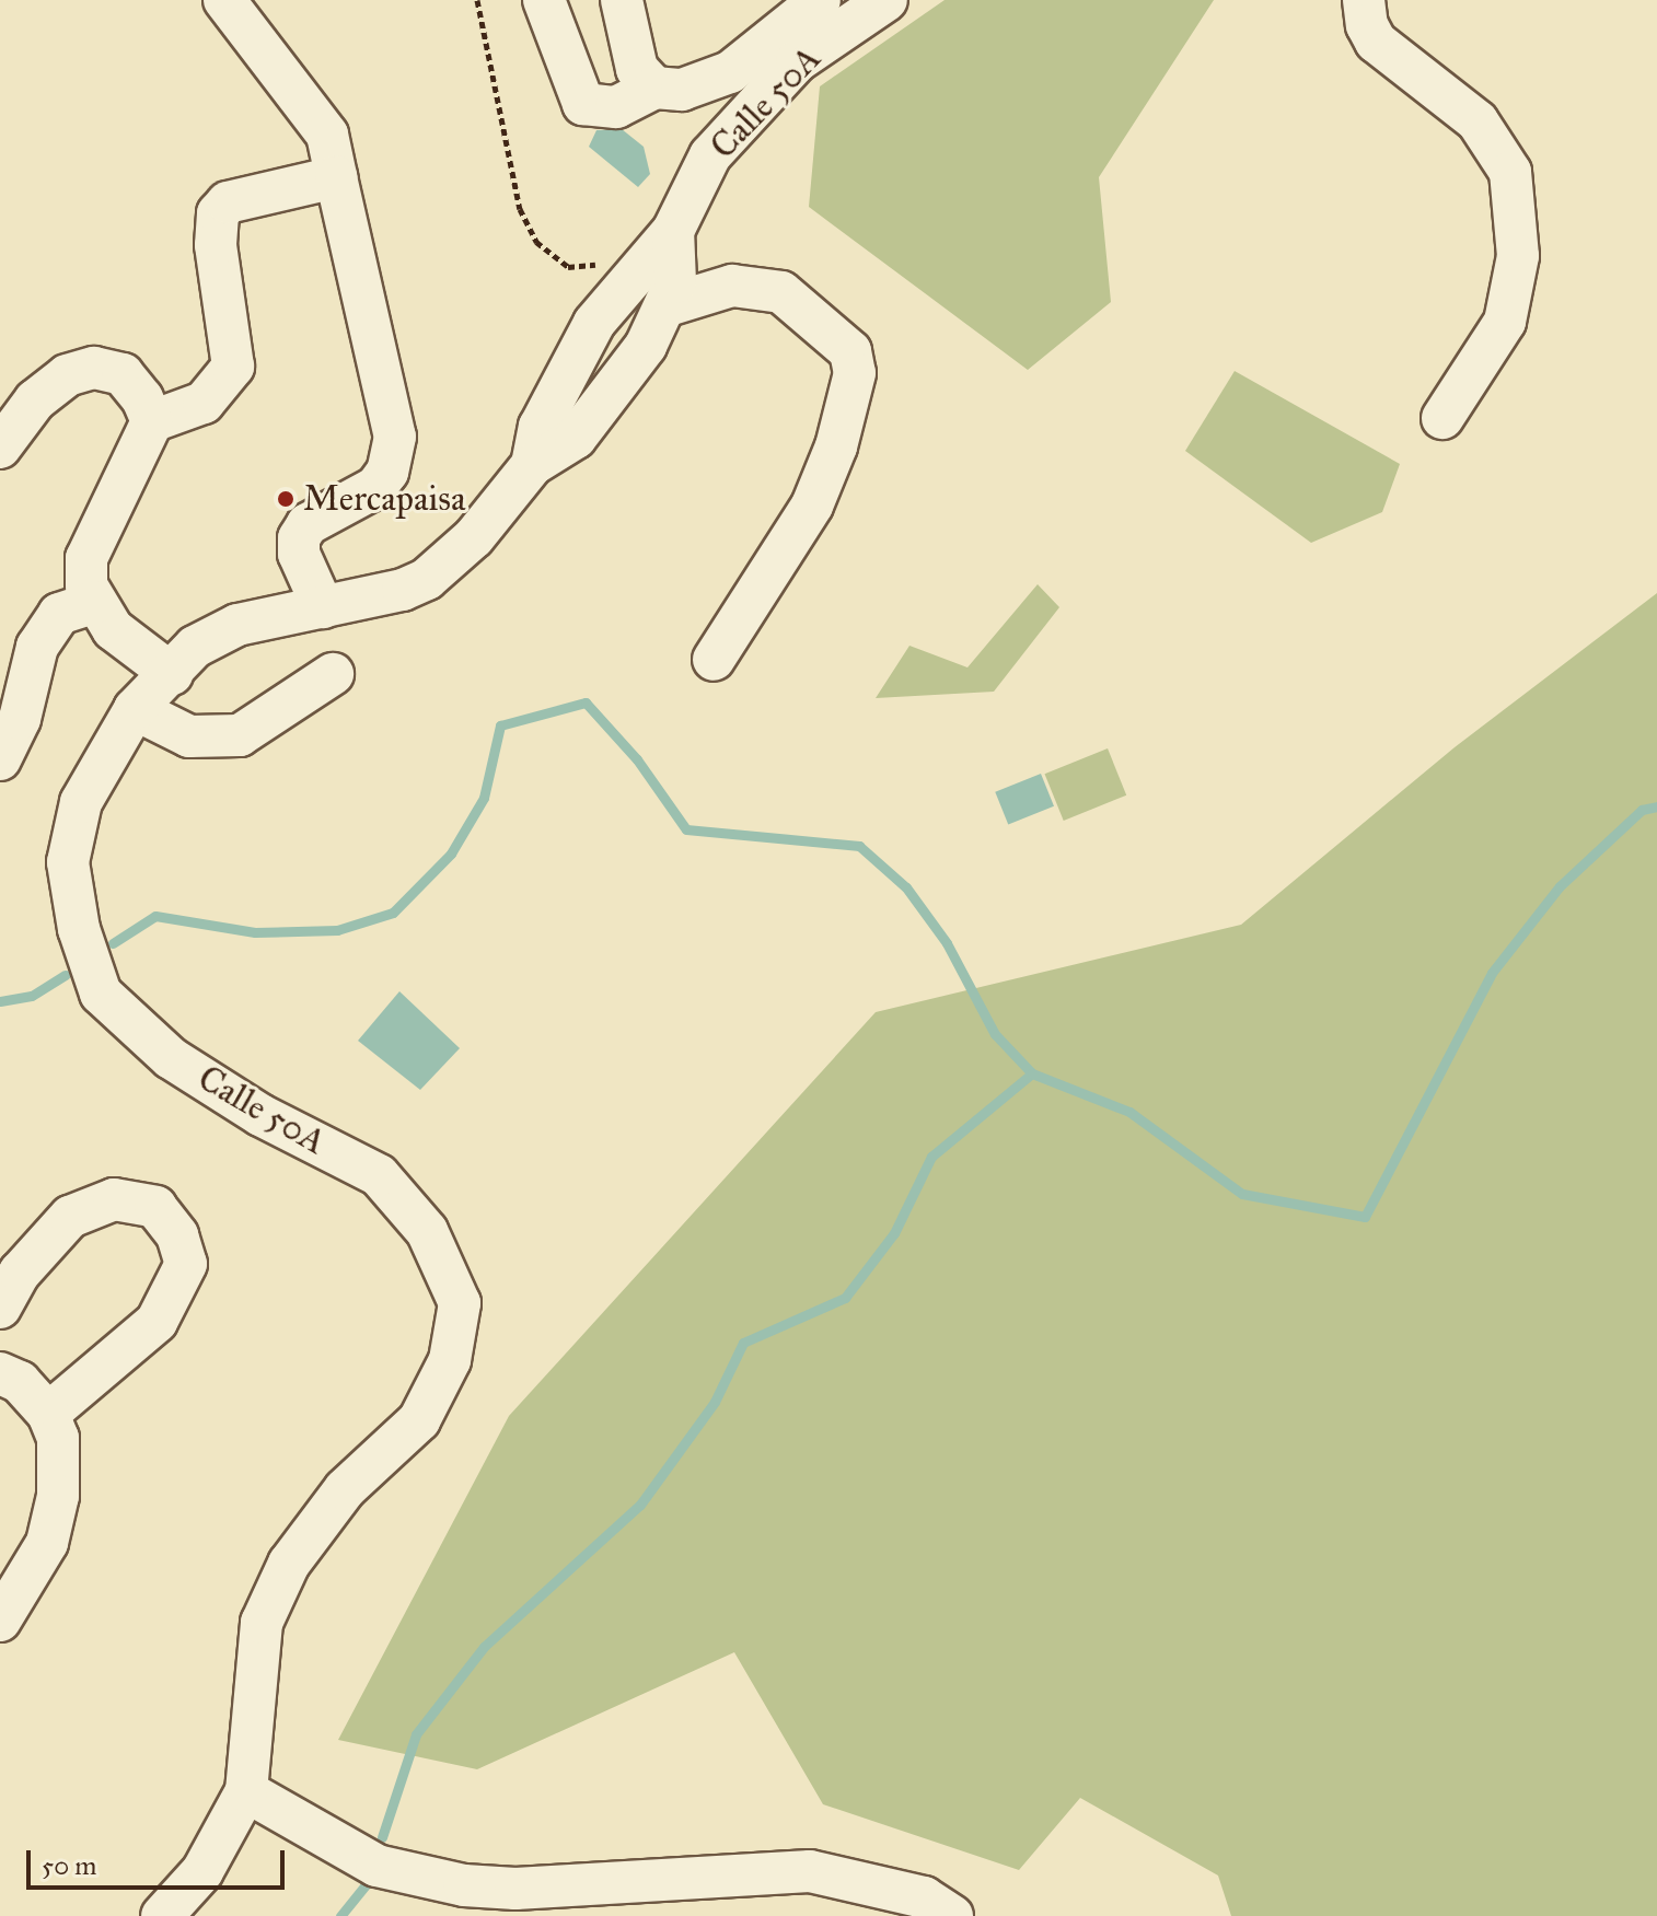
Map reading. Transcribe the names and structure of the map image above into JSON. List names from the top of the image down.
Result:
{
  "streets": {
    "street": ["Calle 50A"]
  },
  "places": ["Mercapaisa"],
  "scale_bar": "50 m"
}
